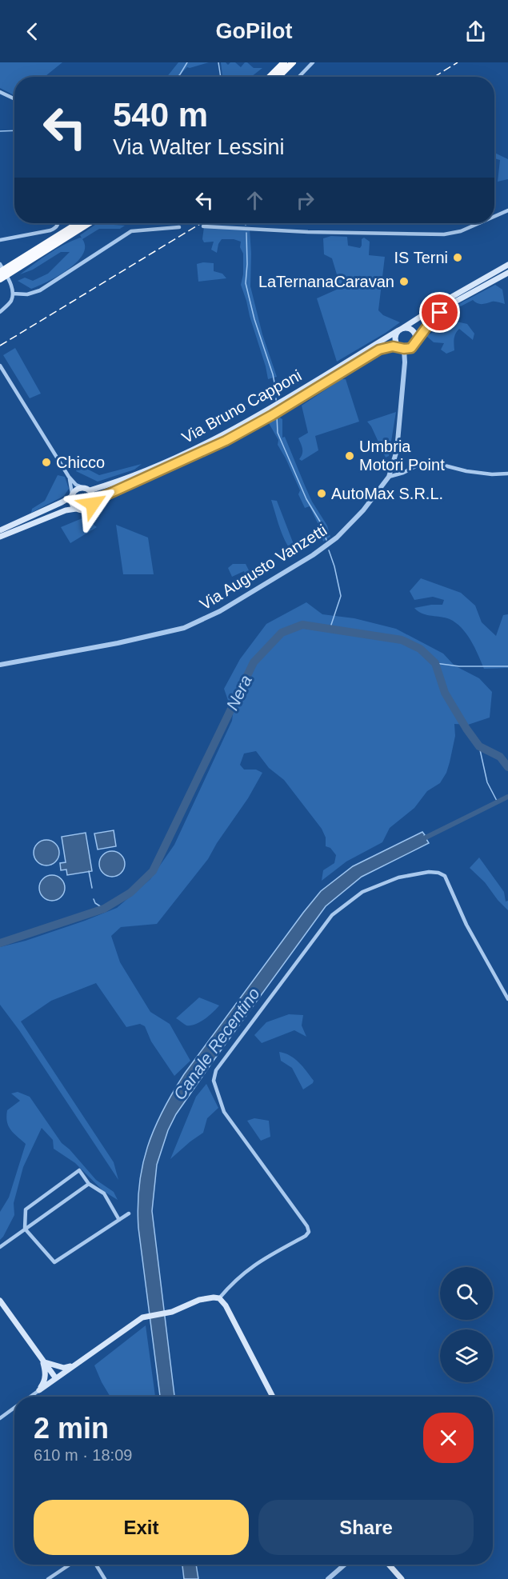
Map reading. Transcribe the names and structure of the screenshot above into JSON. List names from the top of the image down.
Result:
{
  "streets": {
    "main road": ["Via Bruno Capponi"],
    "street": ["Via Augusto Vanzetti"]
  },
  "crossings": [
    ["Via Bruno Capponi", "Via Augusto Vanzetti"]
  ],
  "water": ["Nera", "Canale Recentino"],
  "places": [
    "IS Terni",
    "LaTernanaCaravan",
    "Umbria Motori Point",
    "Chicco",
    "AutoMax S.R.L."
  ],
  "page": {
    "header": "GoPilot",
    "turn": ["540 m", "Via Walter Lessini"],
    "heading": ["2 min", "610 m · 18:09"],
    "buttons": ["Exit", "Share"]
  }
}
